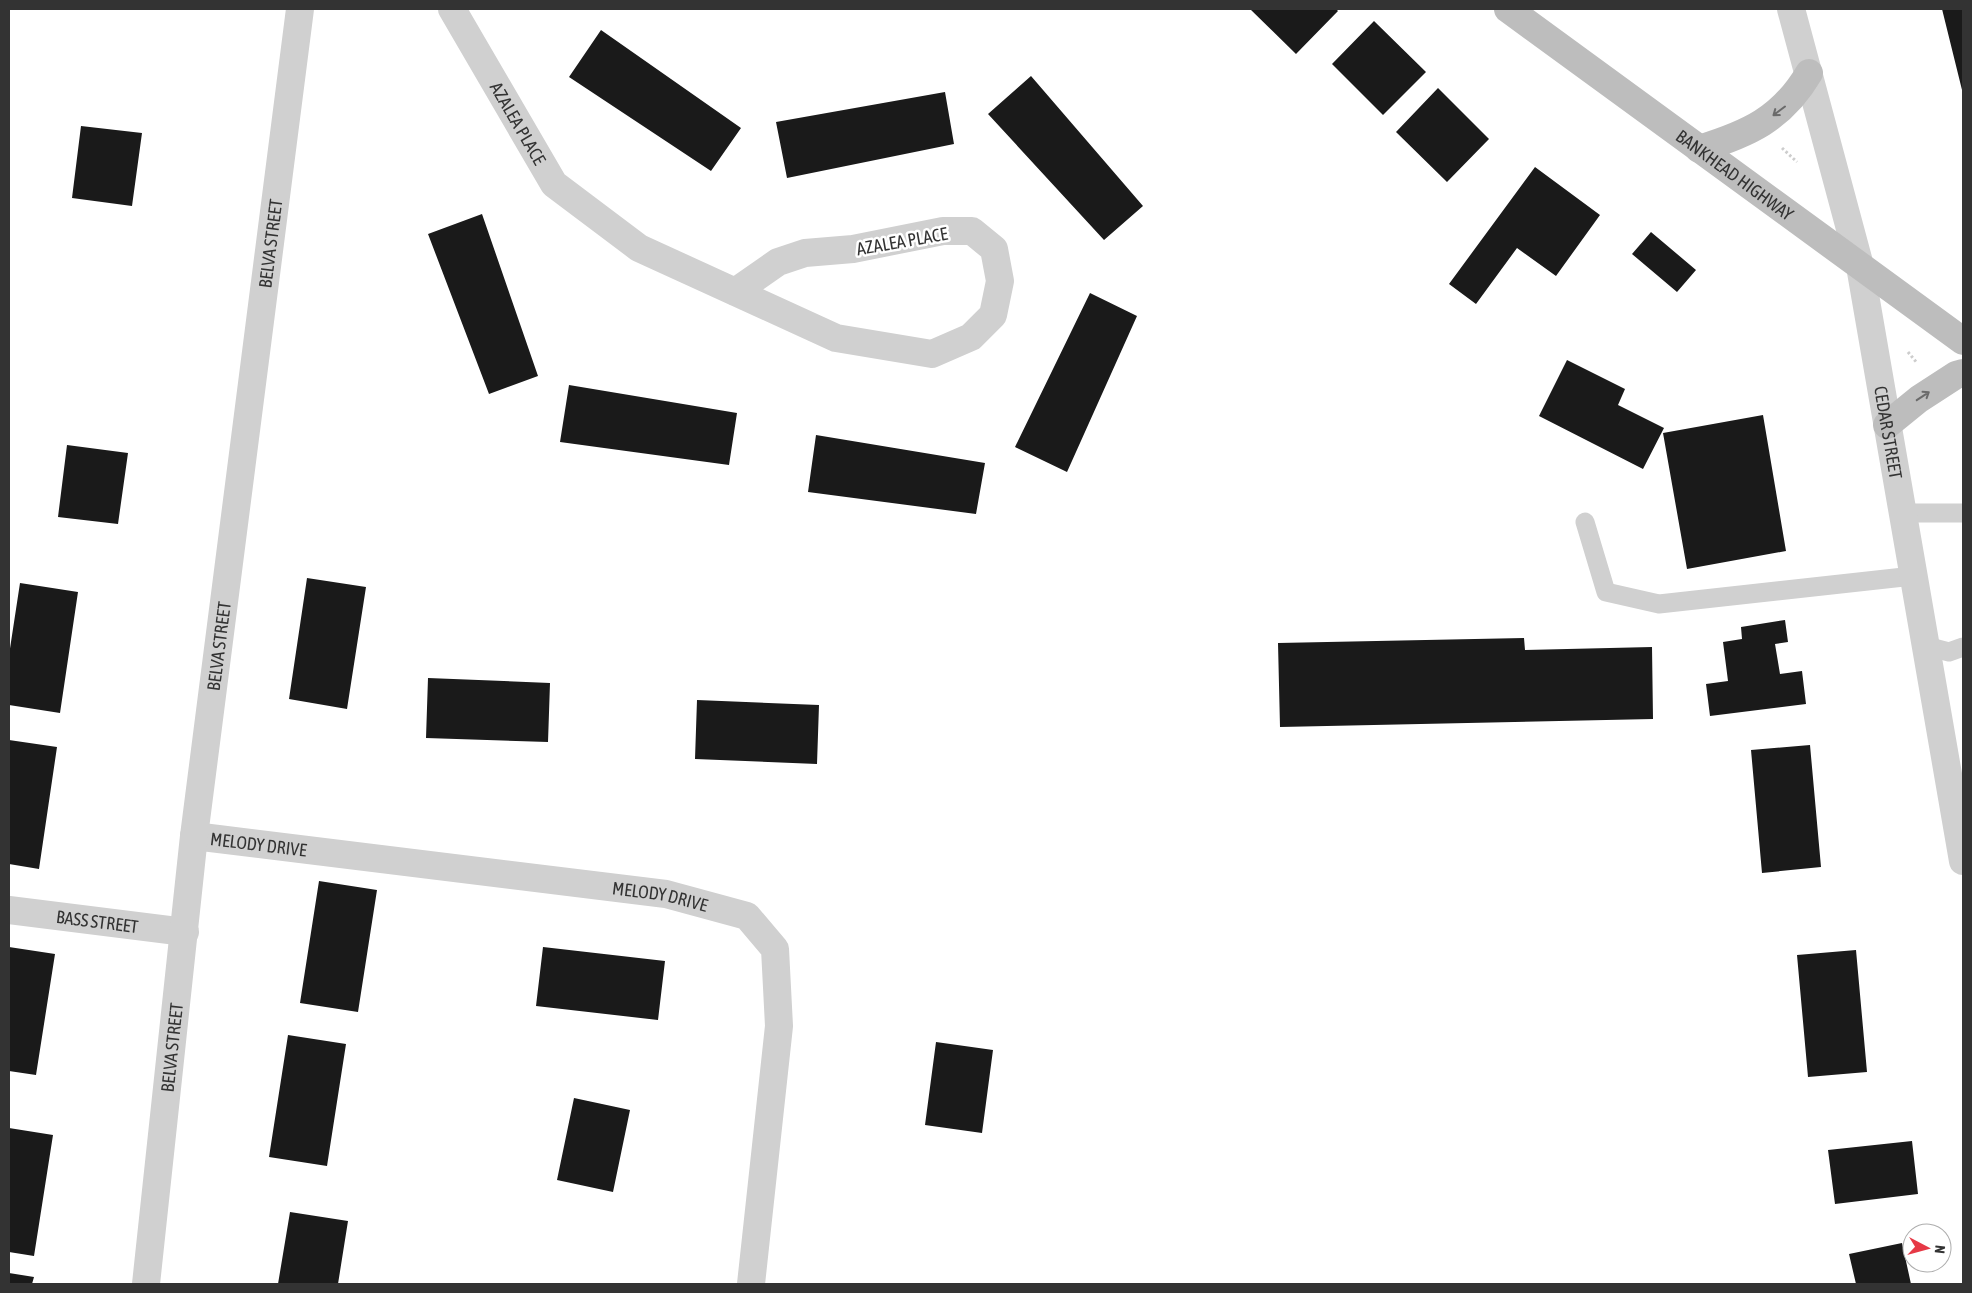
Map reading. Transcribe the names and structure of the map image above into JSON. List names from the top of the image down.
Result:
{
  "streets": {
    "main road": ["BANKHEAD HIGHWAY"],
    "street": [
      "AZALEA PLACE",
      "BELVA STREET",
      "CEDAR STREET",
      "MELODY DRIVE",
      "BASS STREET"
    ]
  },
  "crossings": [
    ["BANKHEAD HIGHWAY", "CEDAR STREET"],
    ["BELVA STREET", "MELODY DRIVE"],
    ["BELVA STREET", "BASS STREET"]
  ],
  "north": "right"
}
